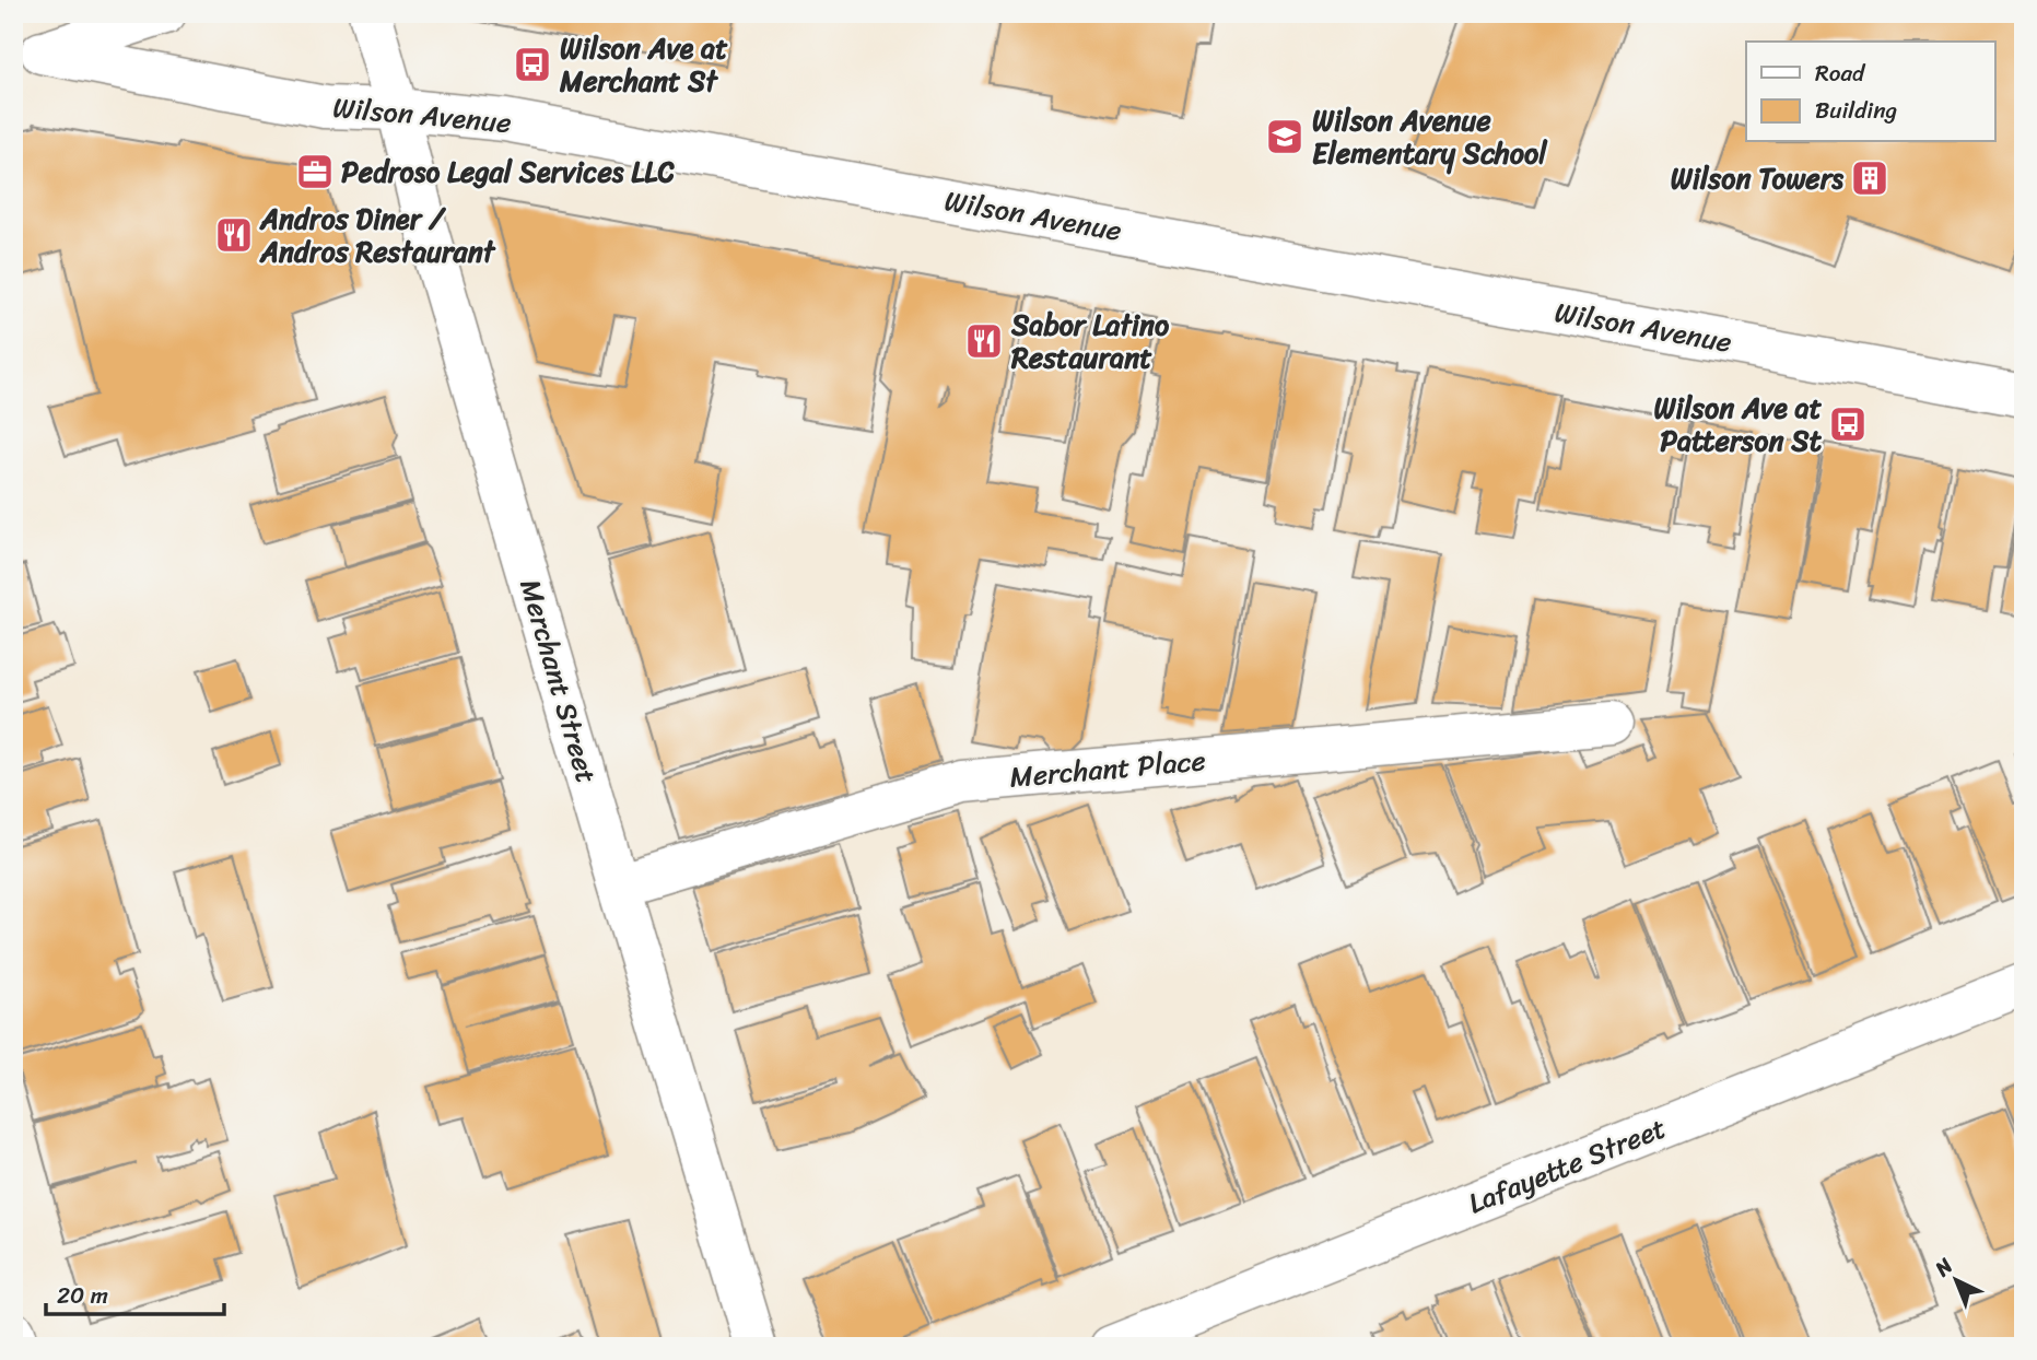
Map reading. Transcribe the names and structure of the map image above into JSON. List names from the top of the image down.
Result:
{
  "streets": {
    "street": [
      "Wilson Avenue",
      "Merchant Street",
      "Merchant Place",
      "Lafayette Street"
    ]
  },
  "crossings": [
    ["Wilson Avenue", "Merchant Street"],
    ["Merchant Street", "Merchant Place"]
  ],
  "places": {
    "bus stop": ["Wilson Ave at Merchant St", "Wilson Ave at Patterson St"],
    "school or university": ["Wilson Avenue Elementary School"],
    "office": ["Pedroso Legal Services LLC"],
    "building": ["Wilson Towers"],
    "restaurant": ["Andros Diner / Andros Restaurant", "Sabor Latino Restaurant"]
  },
  "legend": ["Road", "Building"],
  "scale_bar": "20 m",
  "north": "top left"
}
